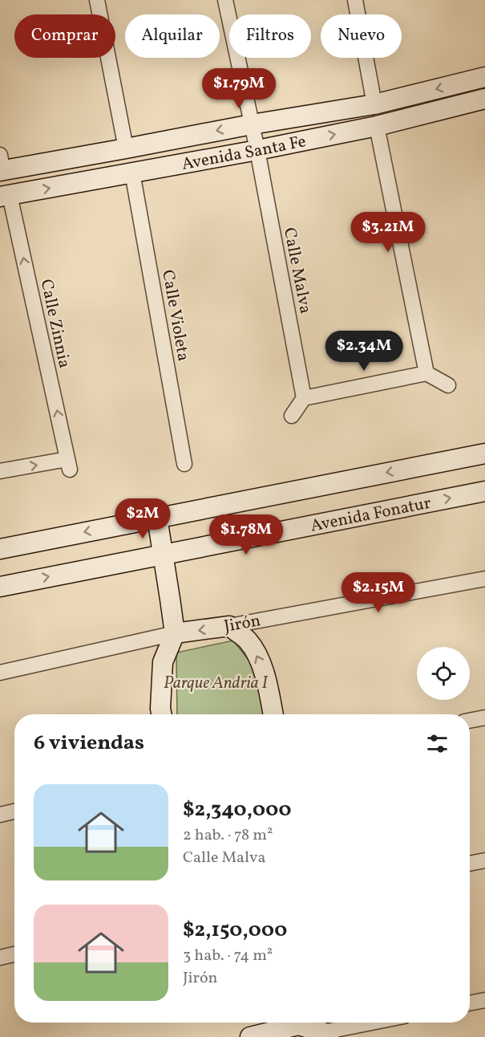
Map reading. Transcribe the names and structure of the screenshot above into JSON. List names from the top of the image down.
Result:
{
  "streets": {
    "street": [
      "Avenida Santa Fe",
      "Calle Malva",
      "Calle Violeta",
      "Calle Zinnia",
      "Avenida Fonatur",
      "Jirón"
    ]
  },
  "crossings": [
    ["Avenida Santa Fe", "Calle Malva"],
    ["Avenida Santa Fe", "Calle Violeta"],
    ["Avenida Santa Fe", "Calle Zinnia"]
  ],
  "parks": ["Parque Andria I"],
  "page": {
    "chip": [
      "Comprar",
      "Alquilar",
      "Filtros",
      "Nuevo"
    ],
    "price": [
      "$1.79M",
      "$3.21M",
      "$2.34M",
      "$2M",
      "$1.78M",
      "$2.15M"
    ],
    "heading": "6 viviendas",
    "list": [
      {
        "name": "$2,340,000",
        "note": "2 hab. · 78 m² · Calle Malva"
      },
      {
        "name": "$2,150,000",
        "note": "3 hab. · 74 m² · Jirón"
      }
    ]
  }
}
